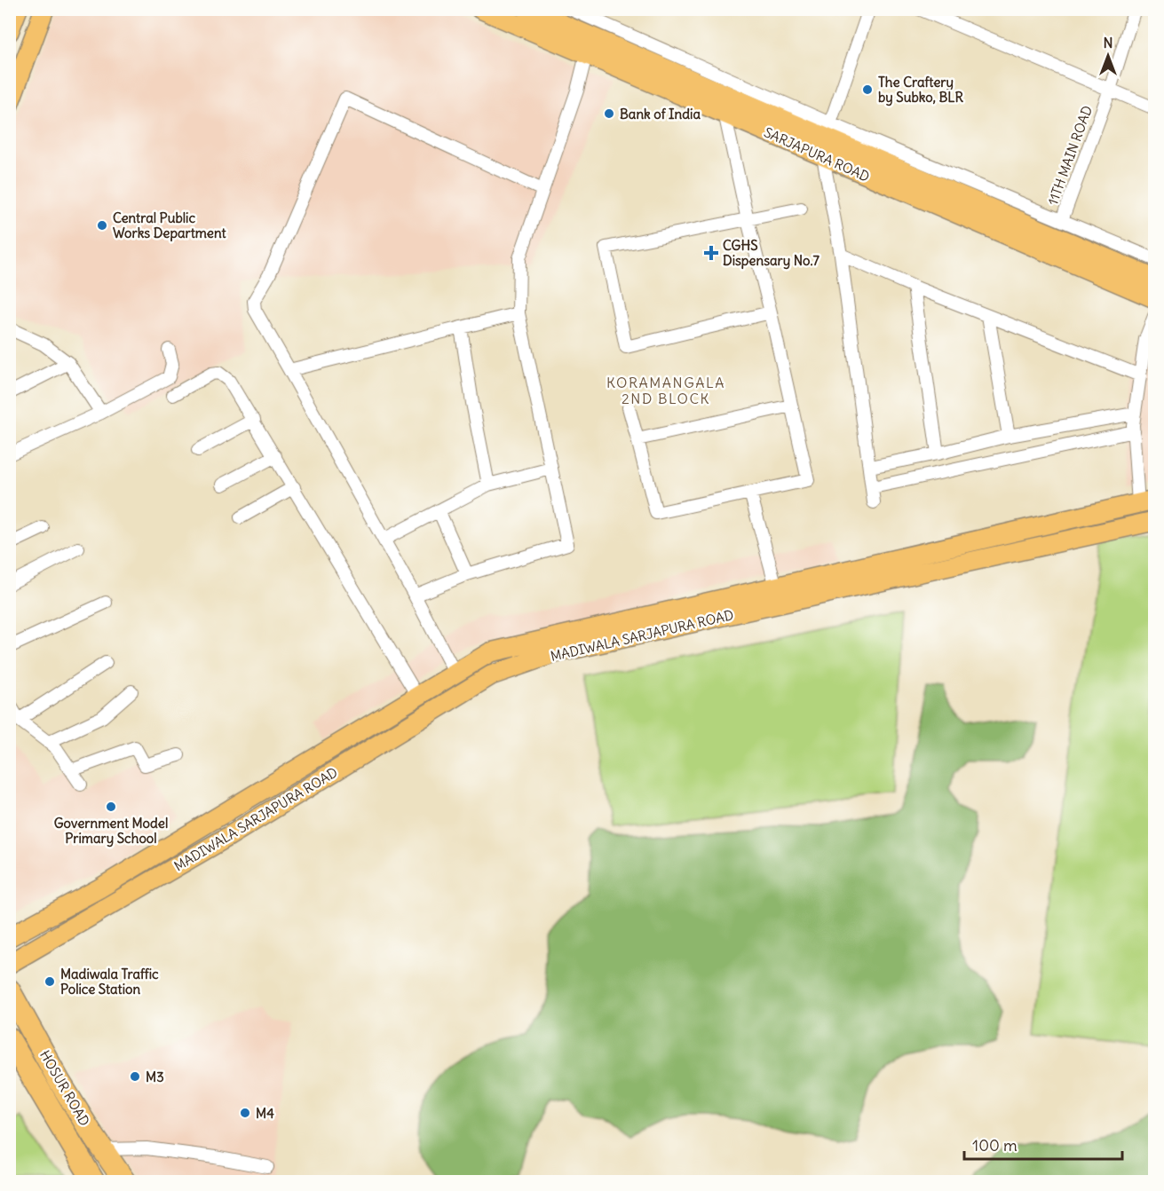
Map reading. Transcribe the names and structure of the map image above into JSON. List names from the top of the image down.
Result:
{
  "streets": {
    "highway": ["HOSUR ROAD"],
    "main road": ["SARJAPURA ROAD", "MADIWALA SARJAPURA ROAD"],
    "street": ["11TH MAIN ROAD"]
  },
  "crossings": [
    ["SARJAPURA ROAD", "11TH MAIN ROAD"]
  ],
  "districts": ["KORAMANGALA 2ND BLOCK"],
  "places": {
    "other": [
      "The Craftery by Subko, BLR",
      "Bank of India",
      "Central Public Works Department",
      "Government Model Primary School",
      "Madiwala Traffic Police Station",
      "M3",
      "M4"
    ],
    "health": ["CGHS Dispensary No.7"]
  },
  "scale_bar": "100 m",
  "north": "top"
}
